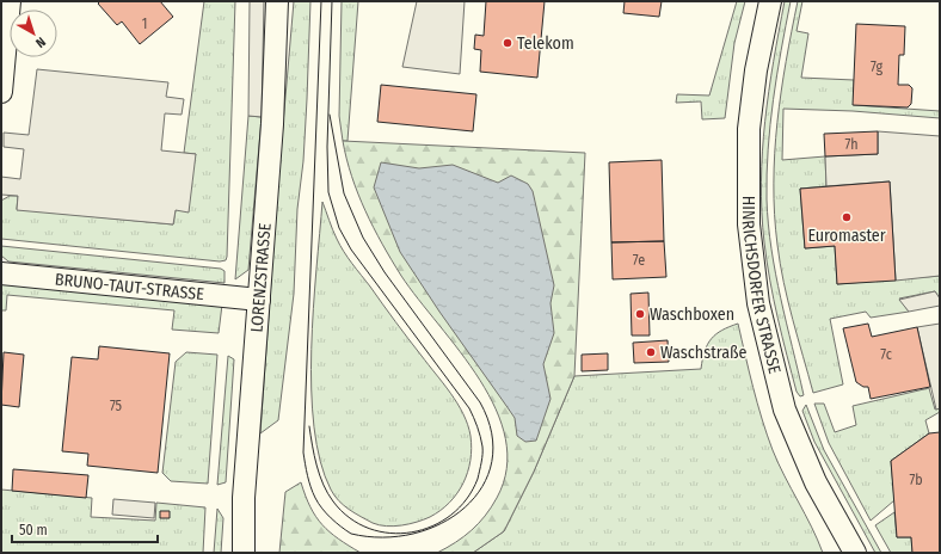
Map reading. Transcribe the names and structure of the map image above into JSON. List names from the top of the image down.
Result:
{
  "streets": {
    "street": ["LORENZSTRASSE", "HINRICHSDORFER STRASSE", "BRUNO-TAUT-STRASSE"]
  },
  "crossings": [
    ["LORENZSTRASSE", "BRUNO-TAUT-STRASSE"]
  ],
  "places": [
    "Telekom",
    "Euromaster",
    "Waschboxen",
    "Waschstraße"
  ],
  "house_numbers": [
    "1",
    "7g",
    "7h",
    "7e",
    "7c",
    "75",
    "7b"
  ],
  "scale_bar": "50 m",
  "north": "bottom right"
}
